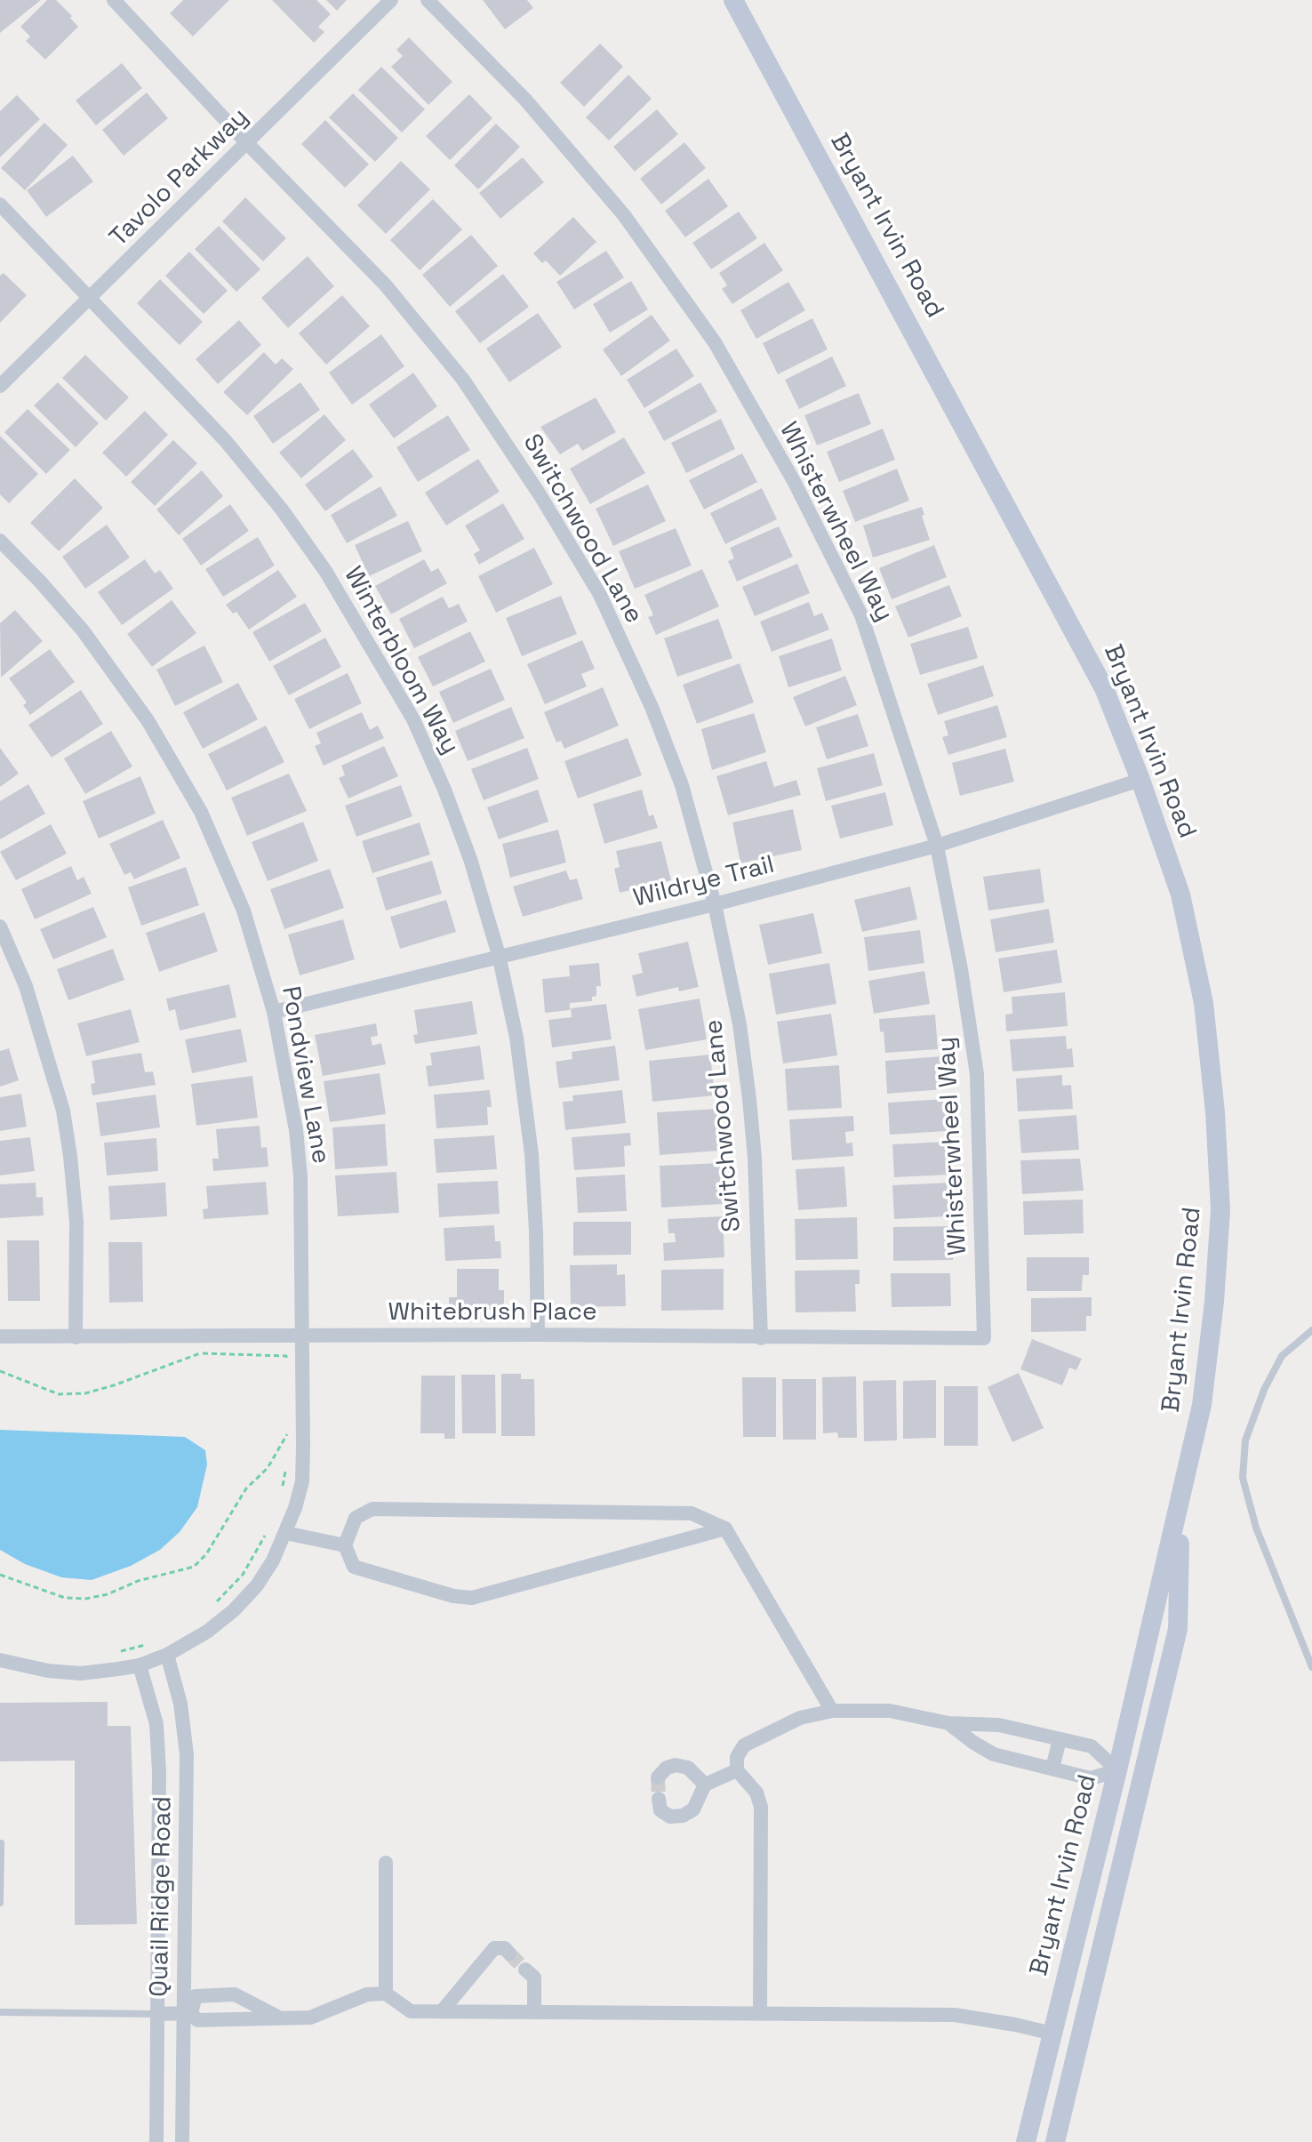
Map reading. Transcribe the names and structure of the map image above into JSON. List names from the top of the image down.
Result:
{
  "streets": {
    "street": [
      "Tavolo Parkway",
      "Bryant Irvin Road",
      "Whisterwheel Way",
      "Switchwood Lane",
      "Winterbloom Way",
      "Wildrye Trail",
      "Pondview Lane",
      "Whitebrush Place",
      "Quail Ridge Road"
    ]
  },
  "crossings": [
    ["Tavolo Parkway", "Switchwood Lane"],
    ["Tavolo Parkway", "Winterbloom Way"],
    ["Bryant Irvin Road", "Wildrye Trail"],
    ["Whisterwheel Way", "Wildrye Trail"],
    ["Whisterwheel Way", "Whitebrush Place"],
    ["Switchwood Lane", "Wildrye Trail"],
    ["Switchwood Lane", "Whitebrush Place"],
    ["Winterbloom Way", "Wildrye Trail"],
    ["Winterbloom Way", "Whitebrush Place"],
    ["Wildrye Trail", "Pondview Lane"],
    ["Pondview Lane", "Whitebrush Place"],
    ["Pondview Lane", "Quail Ridge Road"]
  ]
}
